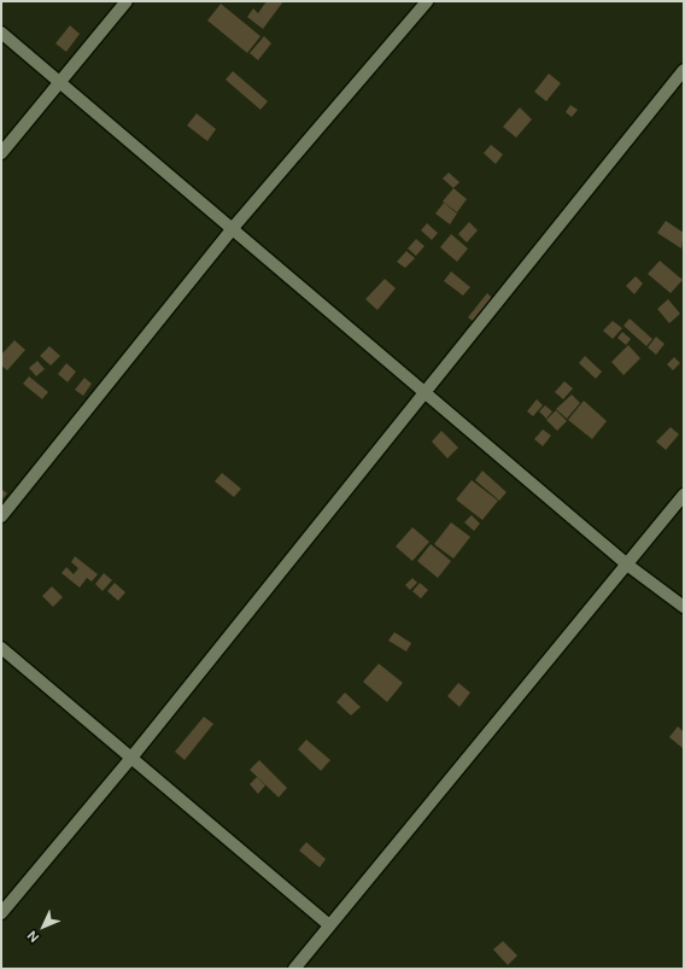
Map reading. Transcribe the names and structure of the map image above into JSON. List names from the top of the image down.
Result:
{
  "north": "bottom left"
}
